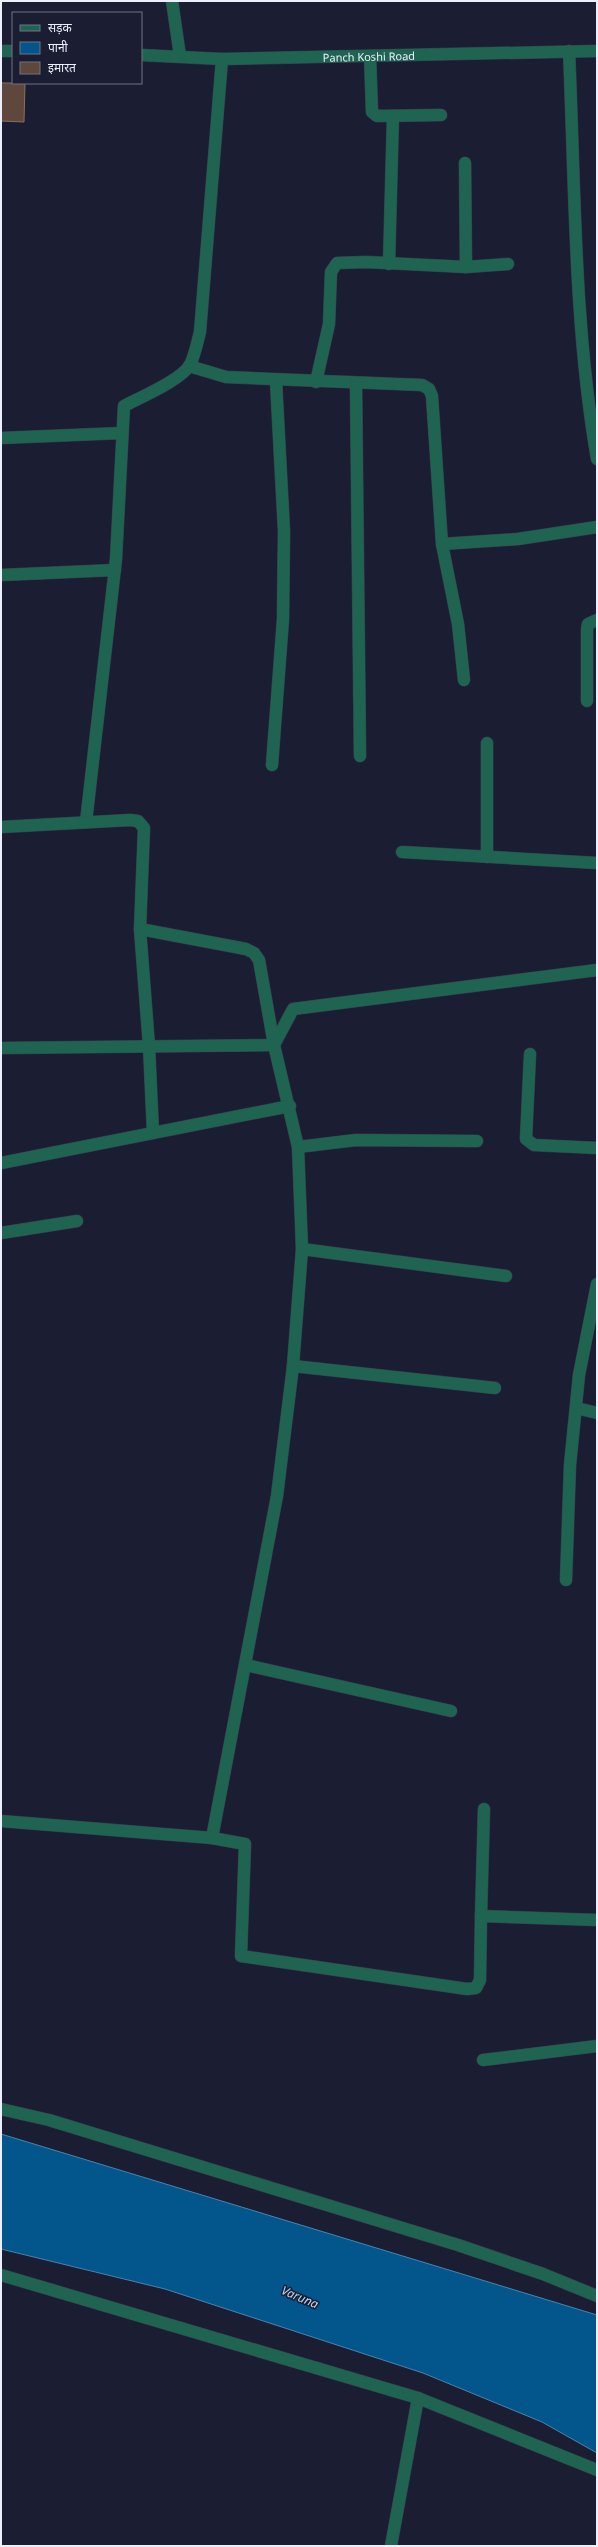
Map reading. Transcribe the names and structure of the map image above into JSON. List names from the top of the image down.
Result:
{
  "streets": {
    "street": ["Panch Koshi Road"]
  },
  "water": ["Varuna"],
  "legend": ["सड़क", "पानी", "इमारत"]
}
